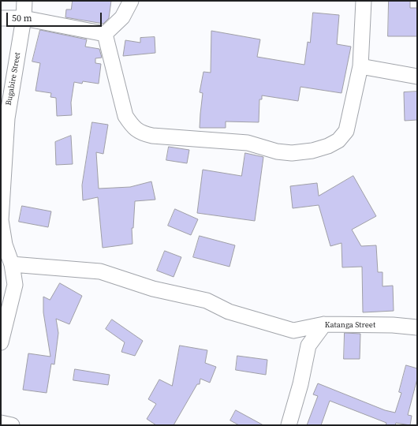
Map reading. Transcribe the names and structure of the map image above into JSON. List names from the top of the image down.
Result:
{
  "streets": {
    "street": ["Bugabire Street", "Katanga Street"]
  },
  "crossings": [
    ["Bugabire Street", "Katanga Street"]
  ],
  "scale_bar": "50 m"
}
